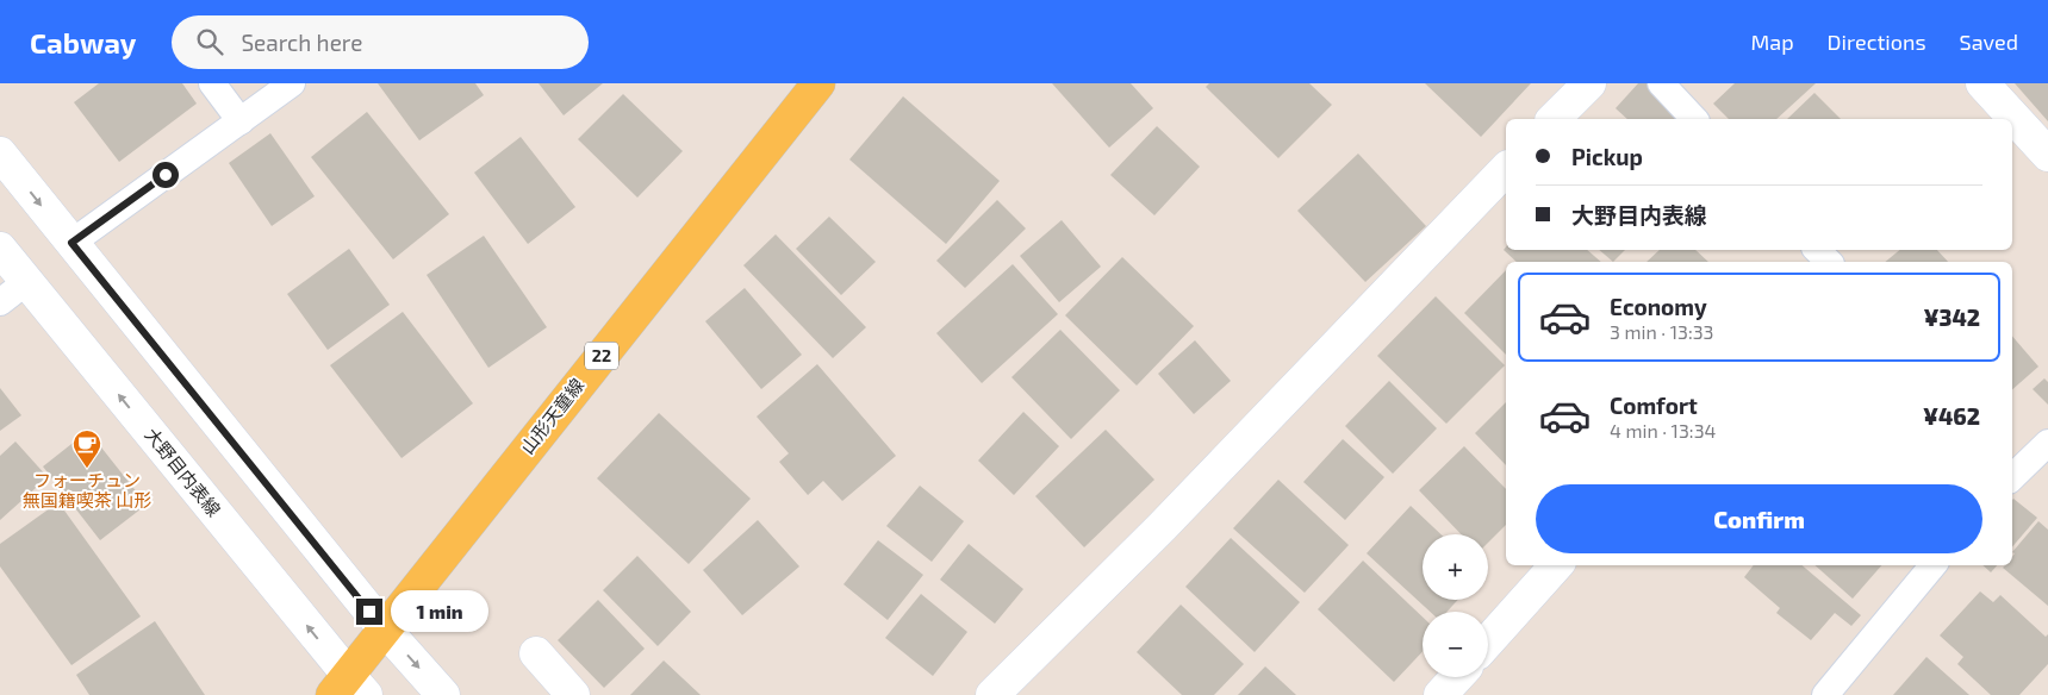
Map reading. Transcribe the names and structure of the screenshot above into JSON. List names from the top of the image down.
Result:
{
  "streets": {
    "main road": ["22", "山形天童線", "大野目内表線"]
  },
  "crossings": [
    ["山形天童線", "大野目内表線"]
  ],
  "places": {
    "cafe": ["フォーチュン 無国籍喫茶 山形"]
  },
  "page": {
    "header": "Cabway",
    "search": "Search here",
    "nav": ["Map", "Directions", "Saved"],
    "banner": ["Pickup", "大野目内表線"],
    "list": [
      {
        "name": "Economy",
        "note": "3 min · 13:33",
        "value": "¥342"
      },
      {
        "name": "Comfort",
        "note": "4 min · 13:34",
        "value": "¥462"
      }
    ],
    "buttons": "Confirm",
    "map_buttons": ["+", "−"],
    "bubble": "1 min"
  }
}
